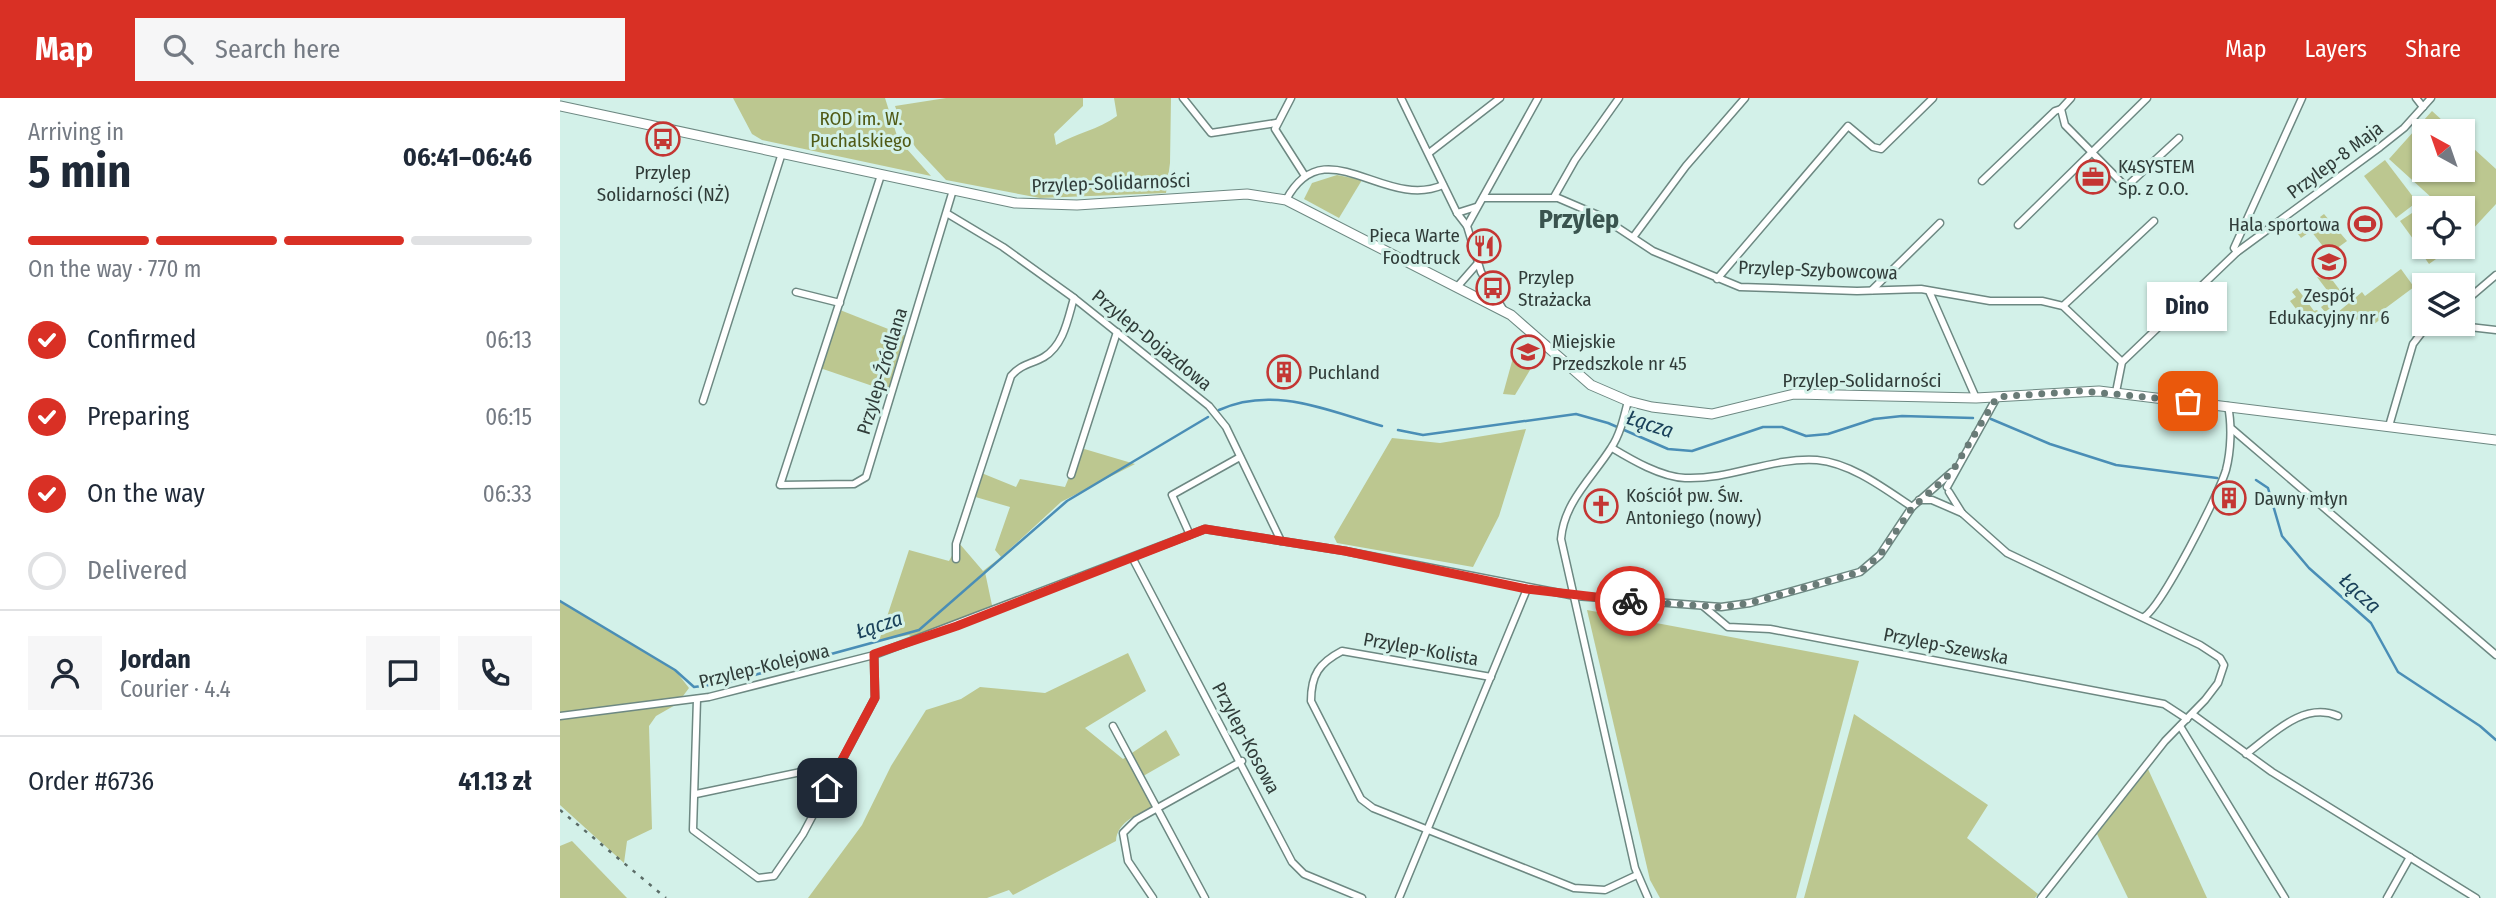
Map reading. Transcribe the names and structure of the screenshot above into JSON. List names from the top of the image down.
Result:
{
  "streets": {
    "main road": ["Przylep-Solidarności"],
    "street": [
      "Przylep-8 Maja",
      "Przylep-Szybowcowa",
      "Przylep-Dojazdowa",
      "Przylep-Źródlana",
      "Przylep-Szewska",
      "Przylep-Kolista",
      "Przylep-Kolejowa",
      "Przylep-Kosowa"
    ]
  },
  "crossings": [
    ["Przylep-Solidarności", "Przylep-Źródlana"],
    ["Przylep-Dojazdowa", "Przylep-Źródlana"],
    ["Przylep-Dojazdowa", "Przylep-Kolejowa"],
    ["Przylep-Kolejowa", "Przylep-Kosowa"]
  ],
  "districts": ["Przylep"],
  "water": ["Łącza"],
  "parks": ["ROD im. W. Puchalskiego"],
  "places": {
    "bus stop": ["Przylep Solidarności (NŻ)", "Przylep Strażacka"],
    "office": ["K4SYSTEM Sp. z O.O."],
    "sports": ["Hala sportowa"],
    "restaurant": ["Pieca Warte Foodtruck"],
    "school or university": ["Zespół Edukacyjny nr 6", "Miejskie Przedszkole nr 45"],
    "building": ["Puchland", "Dawny młyn"],
    "other": ["Dino"],
    "church": ["Kościół pw. Św. Antoniego (nowy)"]
  },
  "north": "top left",
  "page": {
    "header": "Map",
    "search": "Search here",
    "nav": ["Map", "Layers", "Share"],
    "heading": ["5 min", "Arriving in", "06:41–06:46"],
    "panel": [
      "Jordan",
      "Courier · 4.4",
      "Order #6736",
      "41.13 zł"
    ],
    "bar": "On the way · 770 m",
    "bubble": "Dino",
    "list": [
      ["Confirmed", "06:13"],
      ["Preparing", "06:15"],
      ["On the way", "06:33"],
      "Delivered"
    ]
  }
}
